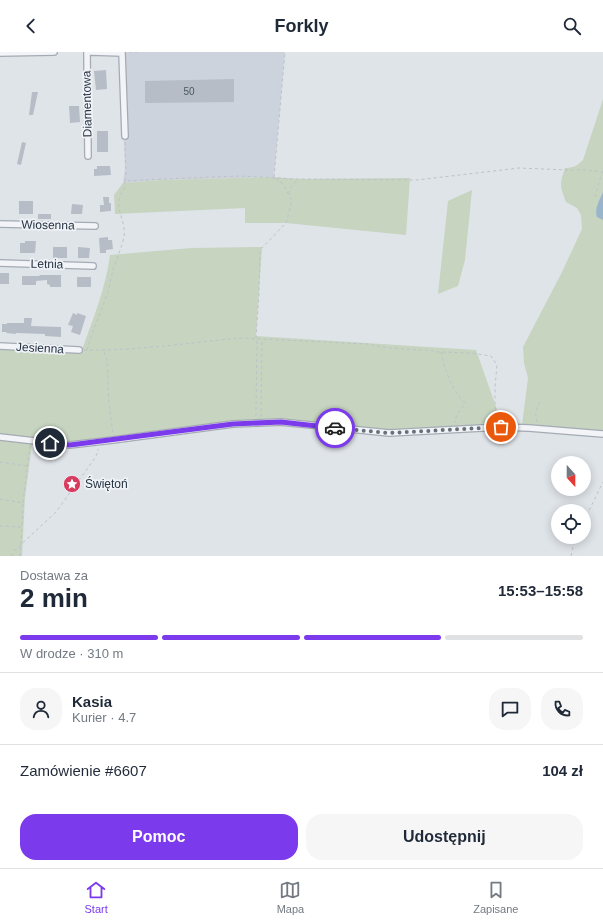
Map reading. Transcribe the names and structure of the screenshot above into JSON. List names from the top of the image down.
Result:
{
  "streets": {
    "street": [
      "Diamentowa",
      "Wiosenna",
      "Letnia",
      "Jesienna"
    ]
  },
  "places": {
    "place": ["Świętoń"]
  },
  "house_numbers": ["50"],
  "north": "bottom",
  "page": {
    "header": "Forkly",
    "heading": ["2 min", "Dostawa za", "15:53–15:58"],
    "panel": [
      "Kasia",
      "Kurier · 4.7",
      "Zamówienie #6607",
      "104 zł"
    ],
    "bar": "W drodze · 310 m",
    "buttons": ["Pomoc", "Udostępnij"],
    "tabs": ["Start", "Mapa", "Zapisane"]
  }
}
